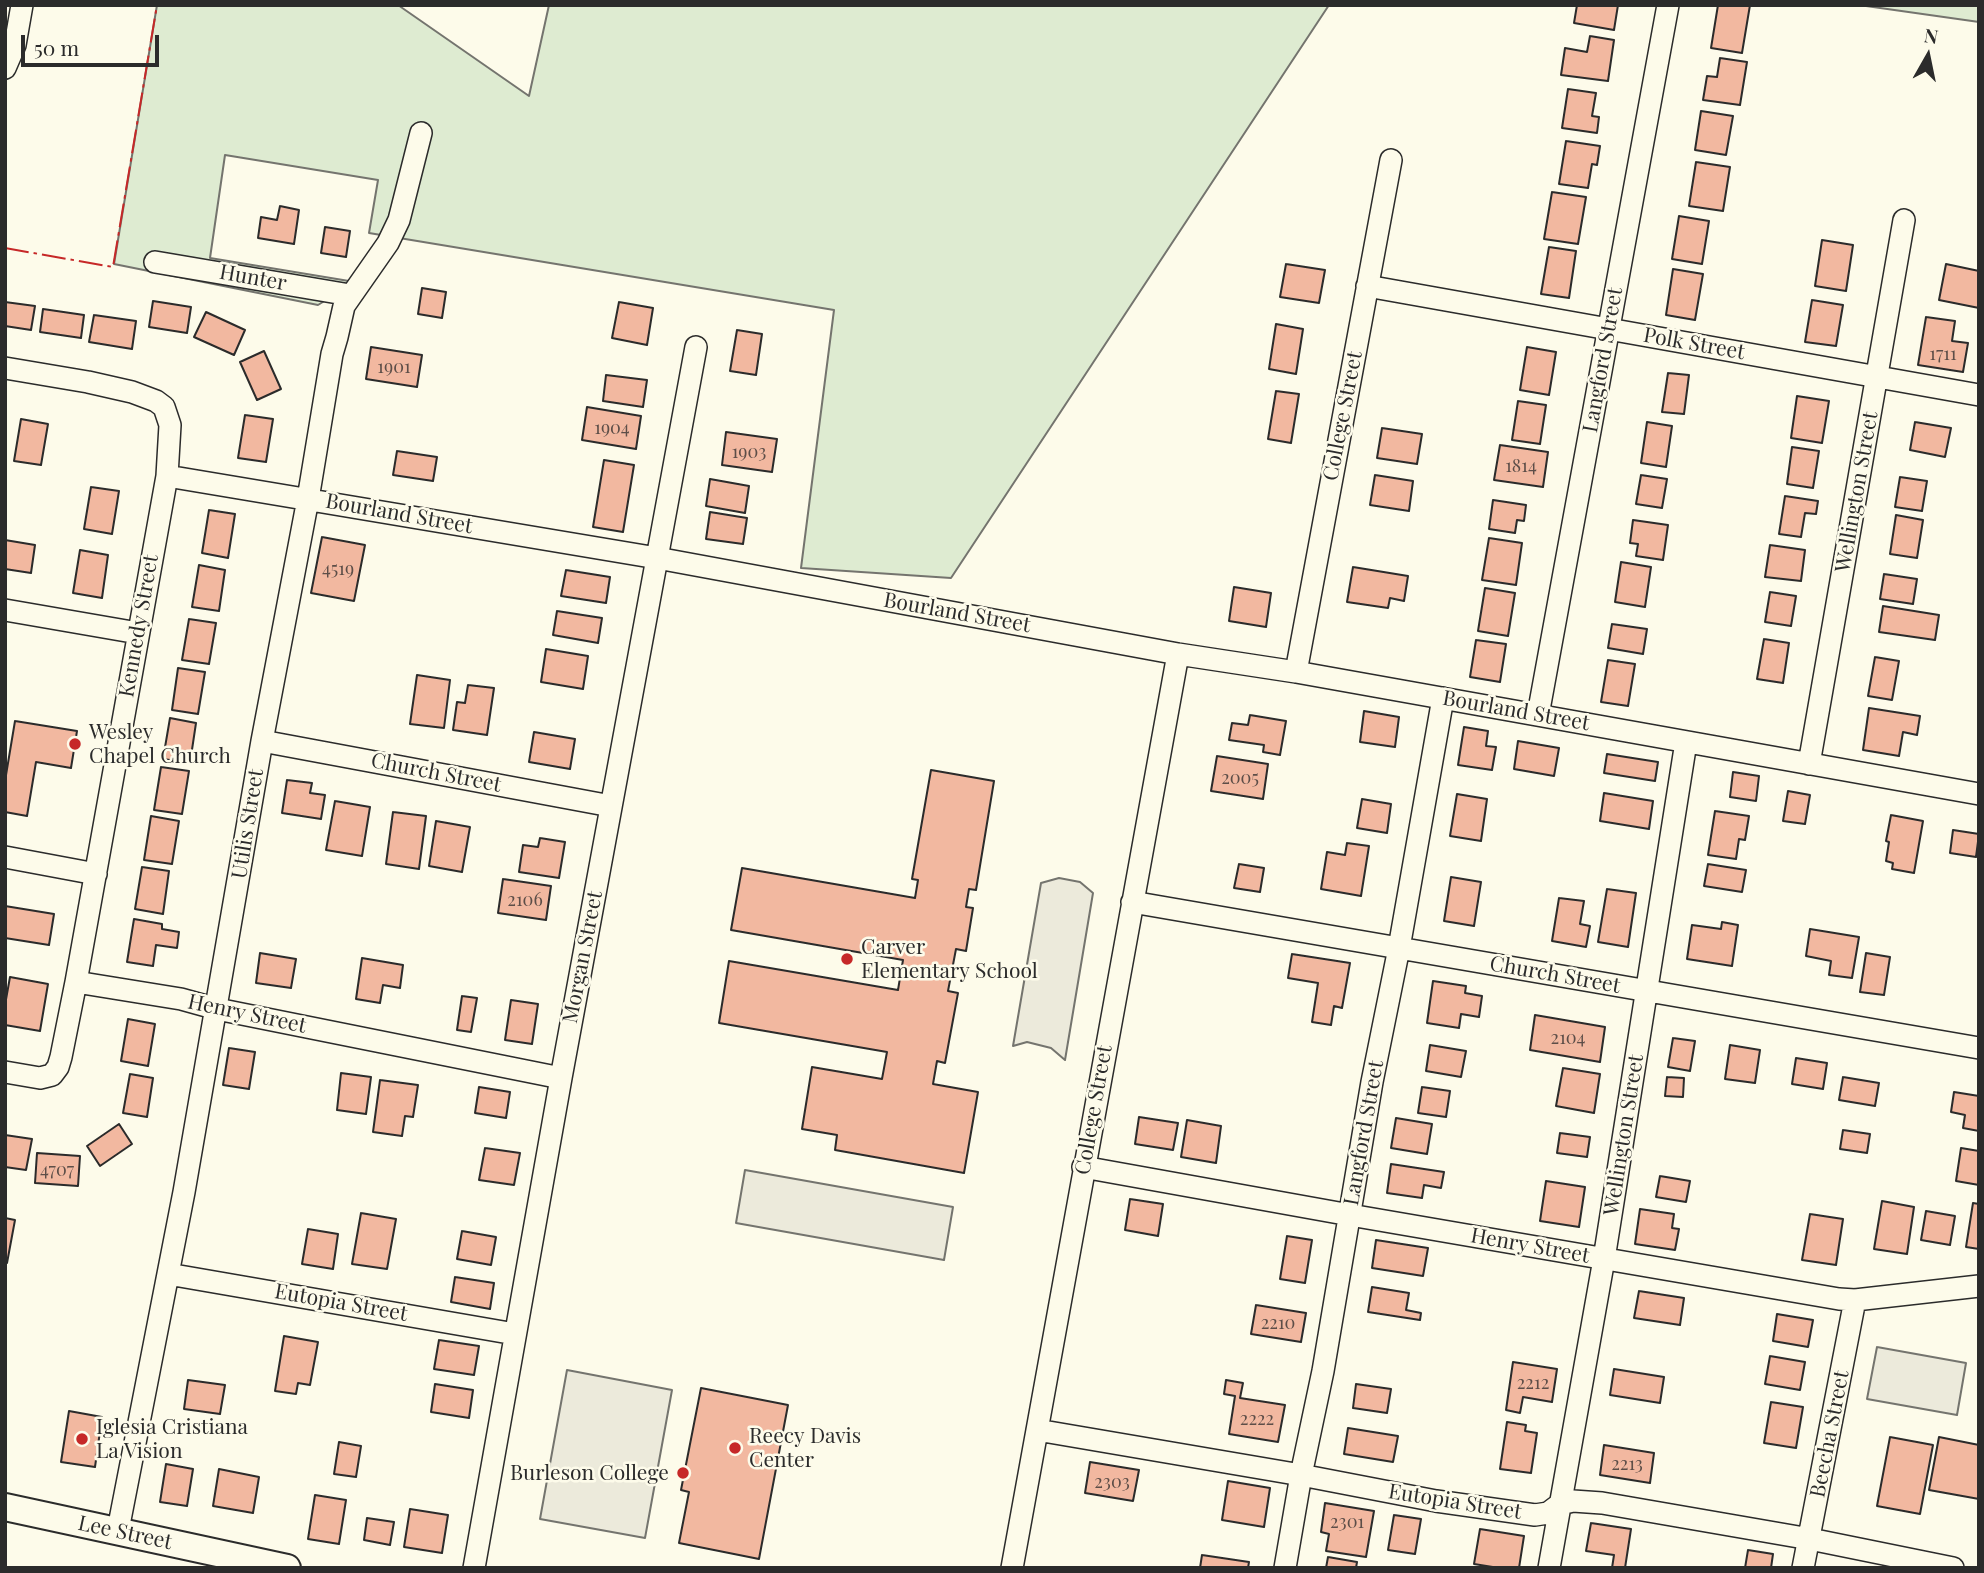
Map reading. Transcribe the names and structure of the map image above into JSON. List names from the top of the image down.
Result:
{
  "streets": {
    "main road": ["Lee Street"],
    "street": [
      "Hunter",
      "Polk Street",
      "Langford Street",
      "College Street",
      "Wellington Street",
      "Bourland Street",
      "Kennedy Street",
      "Church Street",
      "Utilis Street",
      "Morgan Street",
      "Henry Street",
      "Eutopia Street",
      "Beecha Street"
    ]
  },
  "crossings": [
    ["Hunter", "Utilis Street"],
    ["Polk Street", "Langford Street"],
    ["Polk Street", "College Street"],
    ["Polk Street", "Wellington Street"],
    ["Langford Street", "Bourland Street"],
    ["Langford Street", "Church Street"],
    ["Langford Street", "Henry Street"],
    ["Langford Street", "Eutopia Street"],
    ["College Street", "Bourland Street"],
    ["College Street", "Church Street"],
    ["College Street", "Henry Street"],
    ["College Street", "Eutopia Street"],
    ["Wellington Street", "Bourland Street"],
    ["Wellington Street", "Church Street"],
    ["Wellington Street", "Henry Street"],
    ["Wellington Street", "Eutopia Street"],
    ["Bourland Street", "Kennedy Street"],
    ["Bourland Street", "Utilis Street"],
    ["Bourland Street", "Morgan Street"],
    ["Kennedy Street", "Henry Street"],
    ["Church Street", "Utilis Street"],
    ["Church Street", "Morgan Street"],
    ["Utilis Street", "Henry Street"],
    ["Utilis Street", "Eutopia Street"],
    ["Utilis Street", "Lee Street"],
    ["Morgan Street", "Henry Street"],
    ["Morgan Street", "Eutopia Street"],
    ["Henry Street", "Beecha Street"],
    ["Eutopia Street", "Beecha Street"]
  ],
  "places": [
    "Wesley Chapel Church",
    "Carver Elementary School",
    "Iglesia Cristiana La Vision",
    "Reecy Davis Center",
    "Burleson College"
  ],
  "house_numbers": [
    "1711",
    "1901",
    "1904",
    "1903",
    "1814",
    "4519",
    "2005",
    "2106",
    "2104",
    "4707",
    "2210",
    "2212",
    "2222",
    "2213",
    "2303",
    "2301"
  ],
  "scale_bar": "50 m",
  "north": "top"
}
